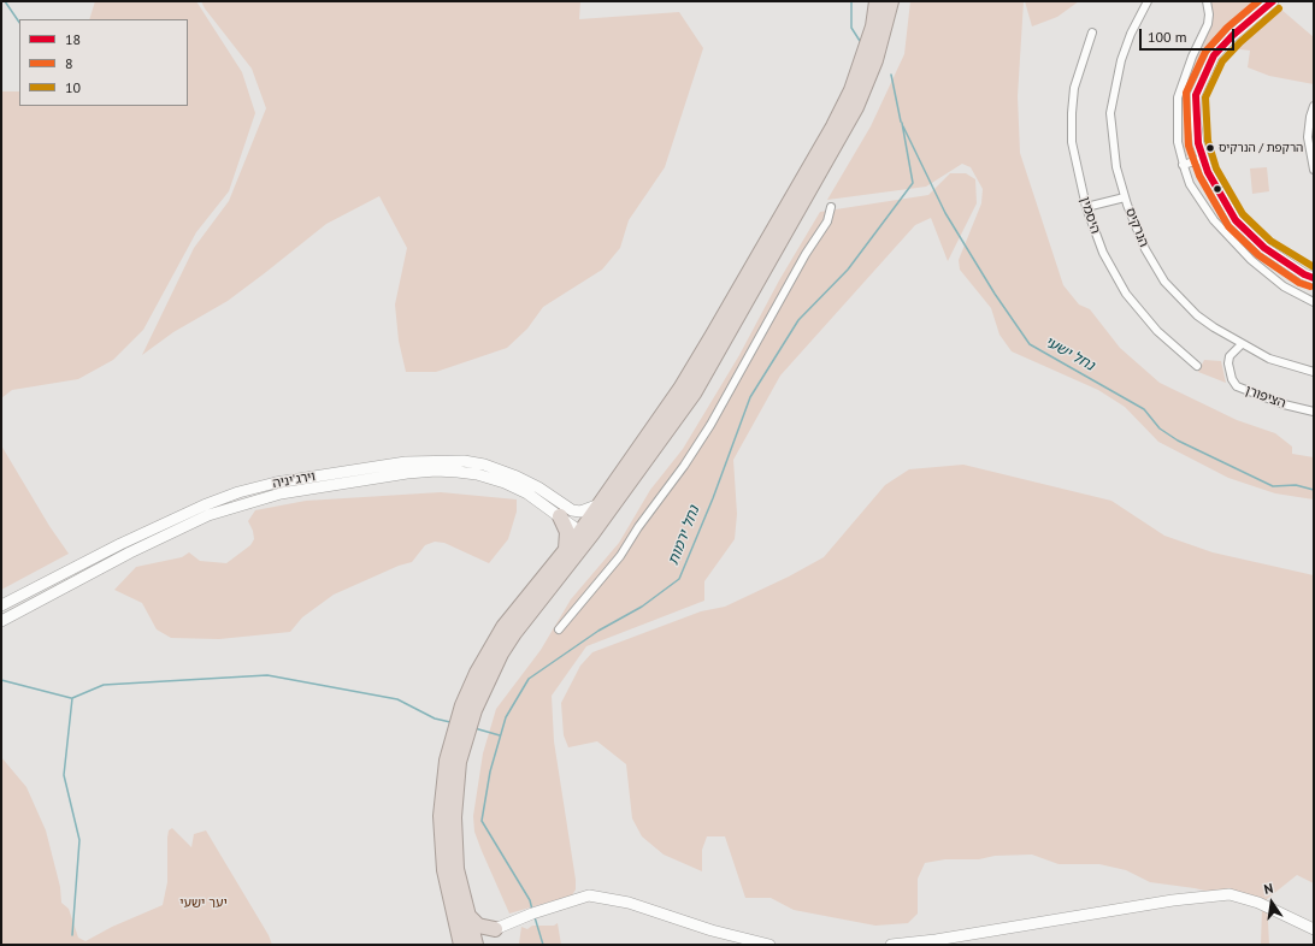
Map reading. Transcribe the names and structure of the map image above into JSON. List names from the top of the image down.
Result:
{
  "streets": {
    "street": [
      "היסמין",
      "הנרקיס",
      "הציפורן",
      "וירג'יניה"
    ]
  },
  "crossings": [
    ["הנרקיס", "הציפורן"]
  ],
  "water": ["נחל ישעי", "נחל ירמות"],
  "parks": ["יער ישעי"],
  "places": ["הרקפת / הנרקיס"],
  "lines": ["transit line 18", "transit line 8", "transit line 10"],
  "legend": ["18", "8", "10"],
  "scale_bar": "100 m",
  "north": "top"
}
